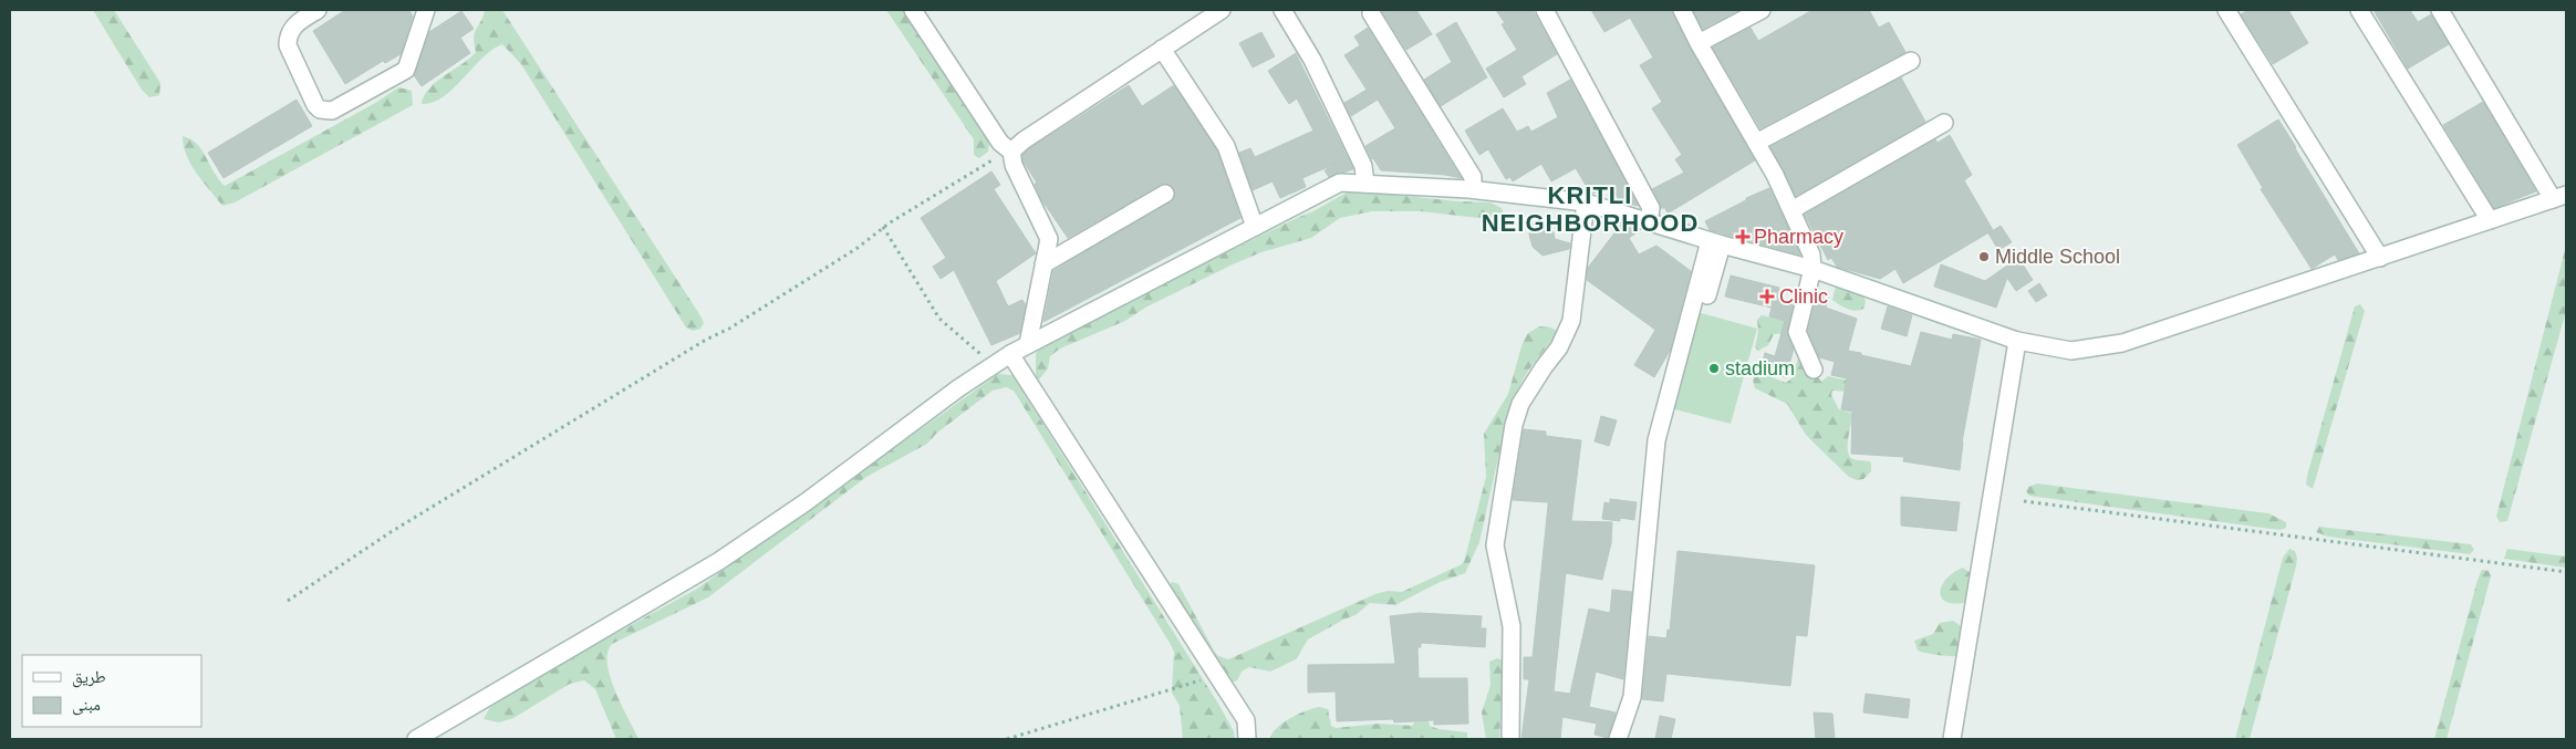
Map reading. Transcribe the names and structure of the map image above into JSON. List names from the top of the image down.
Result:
{
  "districts": ["KRITLI NEIGHBORHOOD"],
  "places": {
    "health": ["Pharmacy", "Clinic"],
    "other": ["Middle School", "stadium"]
  },
  "legend": ["طريق", "مبنى"]
}
